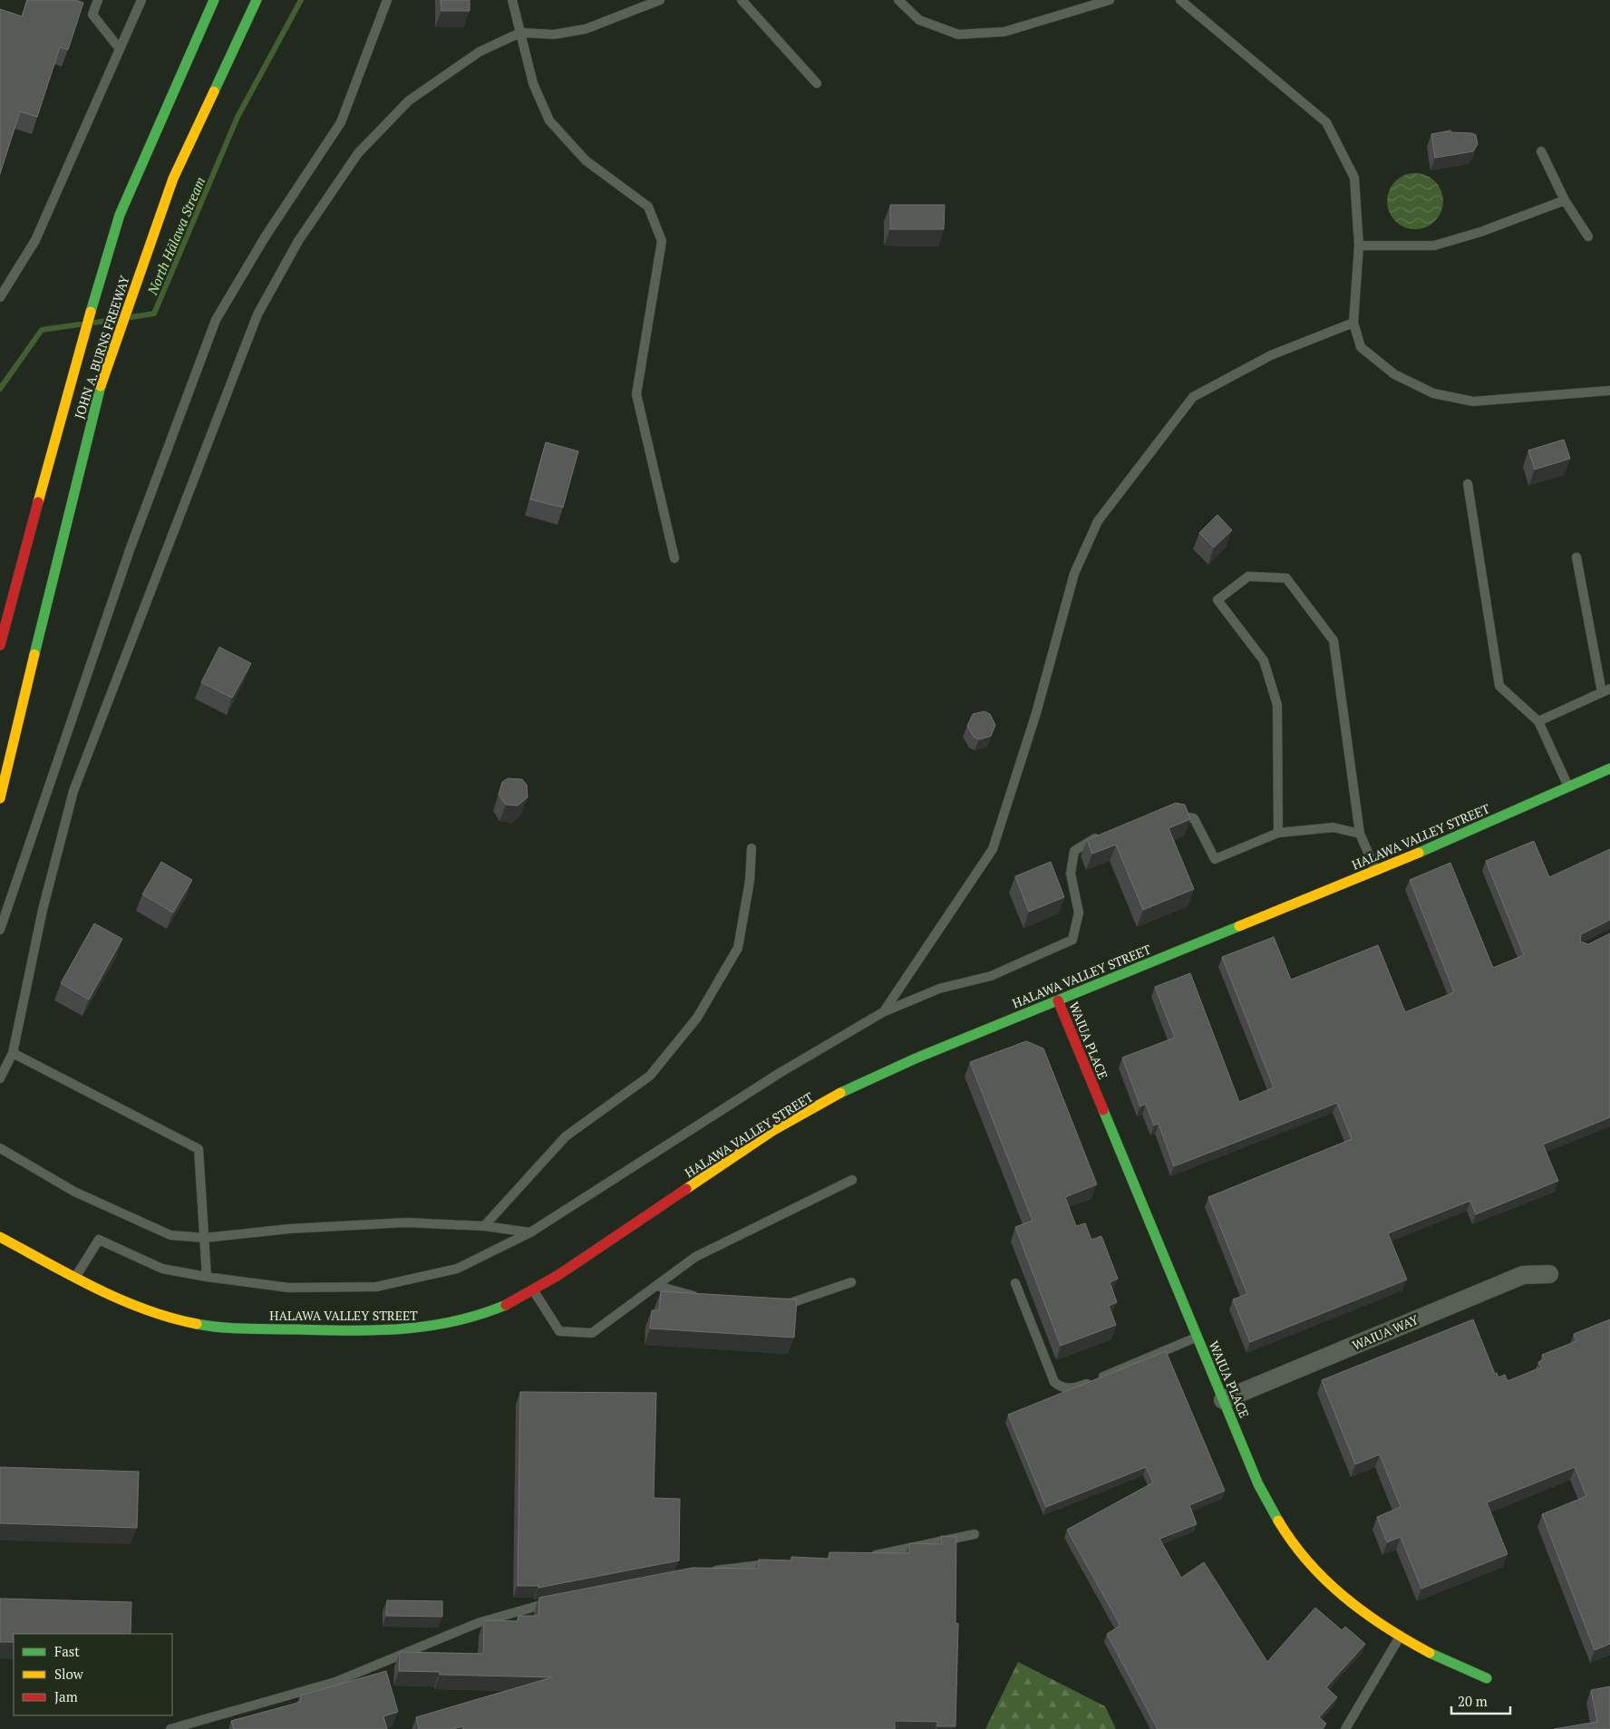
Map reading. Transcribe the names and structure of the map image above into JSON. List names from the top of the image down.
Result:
{
  "streets": {
    "main road": ["JOHN A. BURNS FREEWAY", "HALAWA VALLEY STREET", "WAIUA PLACE"],
    "street": ["WAIUA WAY"]
  },
  "crossings": [
    ["HALAWA VALLEY STREET", "WAIUA PLACE"],
    ["WAIUA PLACE", "WAIUA WAY"]
  ],
  "water": ["North Hālawa Stream"],
  "legend": ["Fast", "Slow", "Jam"],
  "scale_bar": "20 m"
}
